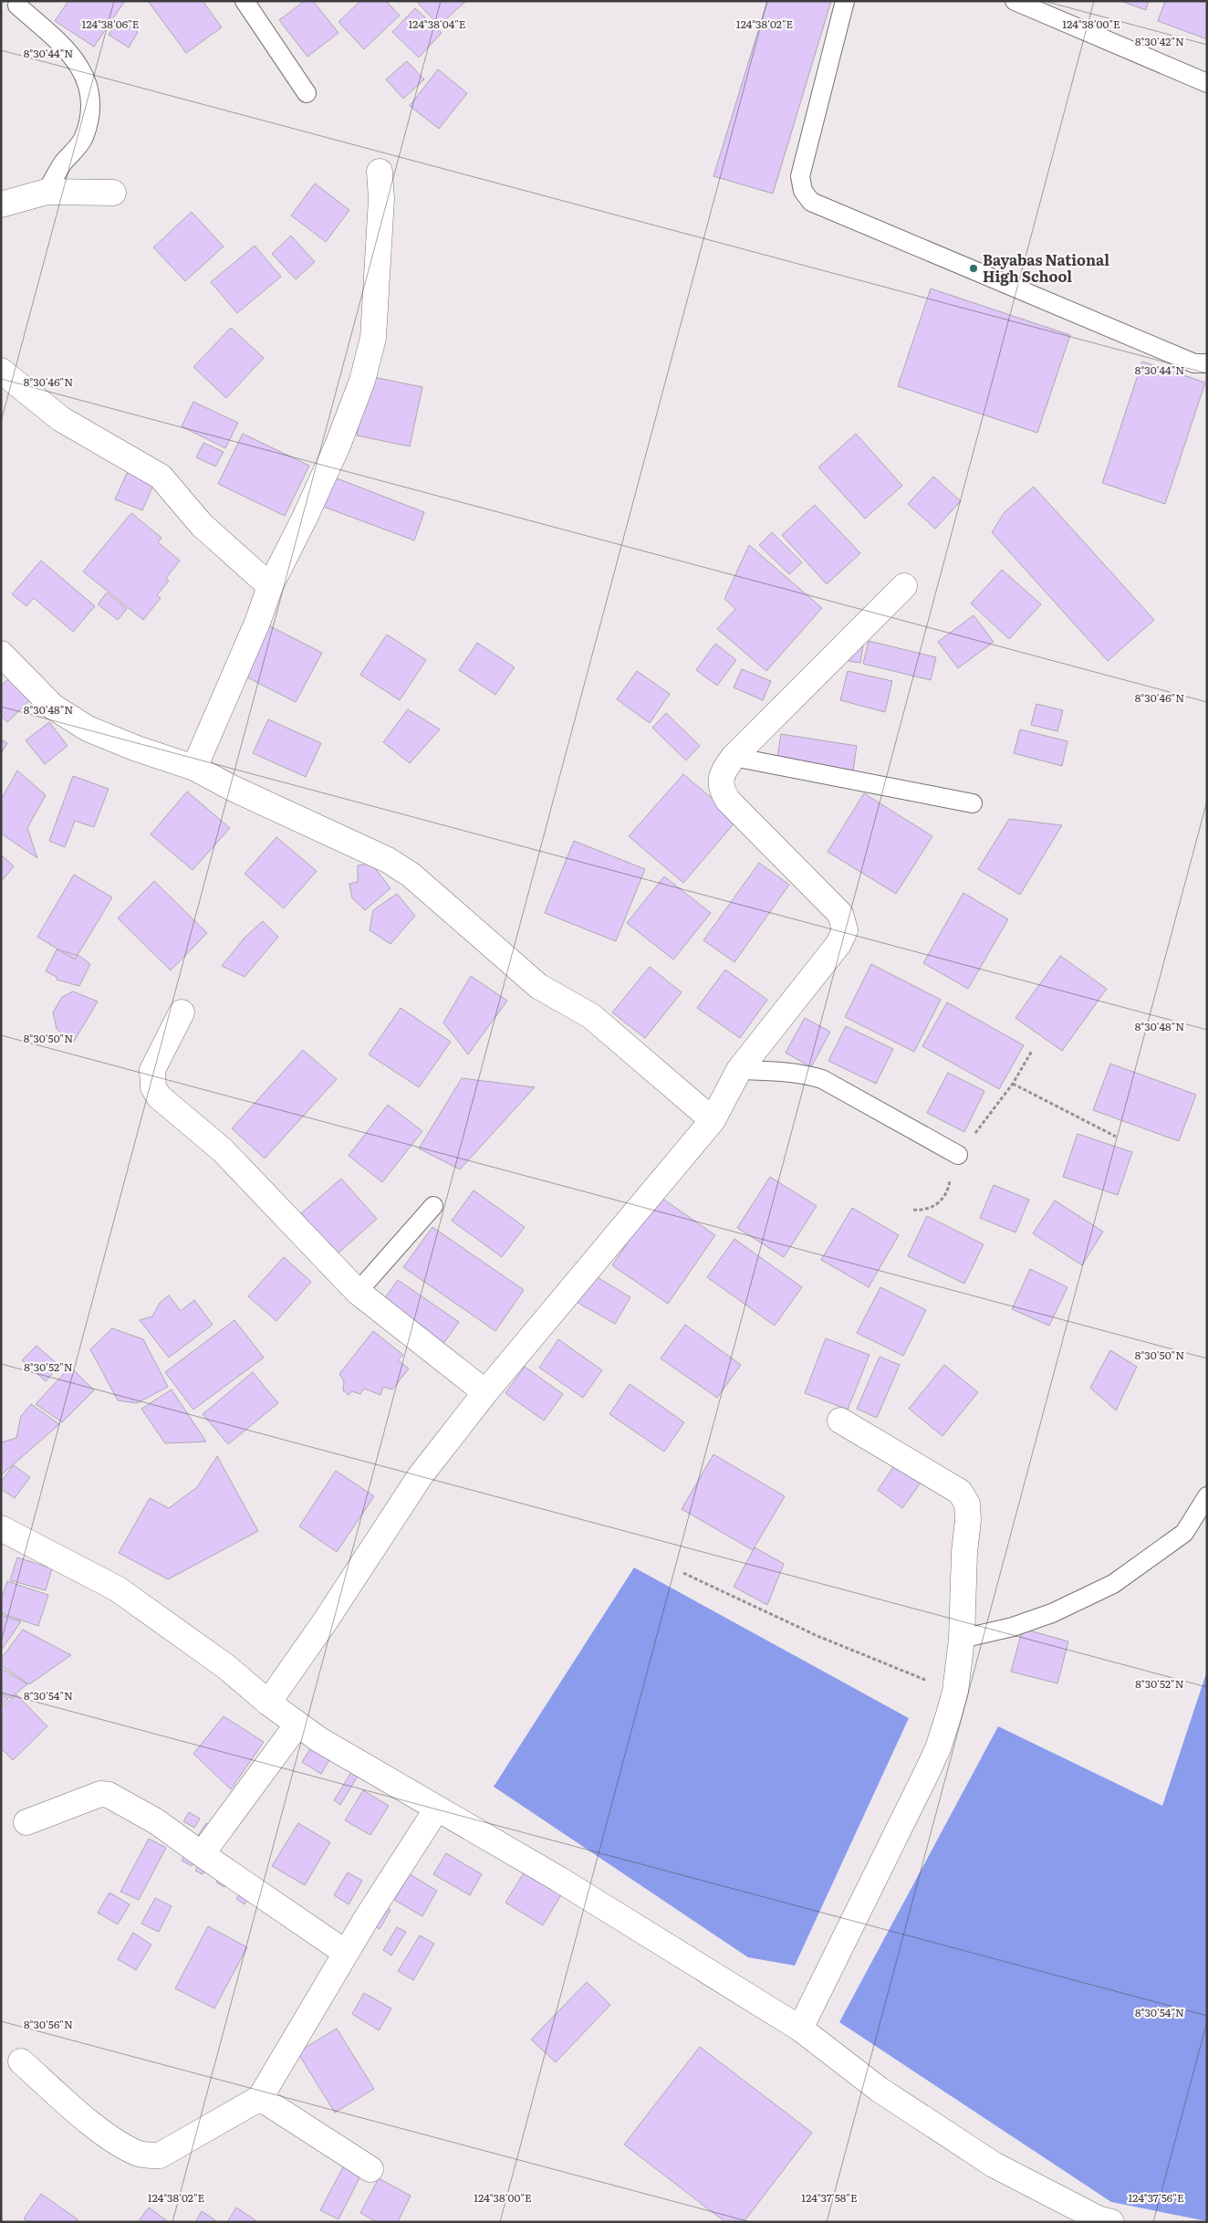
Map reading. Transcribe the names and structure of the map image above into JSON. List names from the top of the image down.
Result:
{
  "places": ["Bayabas National High School"],
  "coordinates": [
    "124°38'06\"E",
    "124°38'04\"E",
    "124°38'02\"E",
    "124°38'00\"E",
    "8°30'42\"N",
    "8°30'44\"N",
    "8°30'46\"N",
    "8°30'48\"N",
    "8°30'50\"N",
    "8°30'52\"N",
    "8°30'54\"N",
    "8°30'56\"N",
    "124°37'58\"E",
    "124°37'56\"E"
  ]
}
